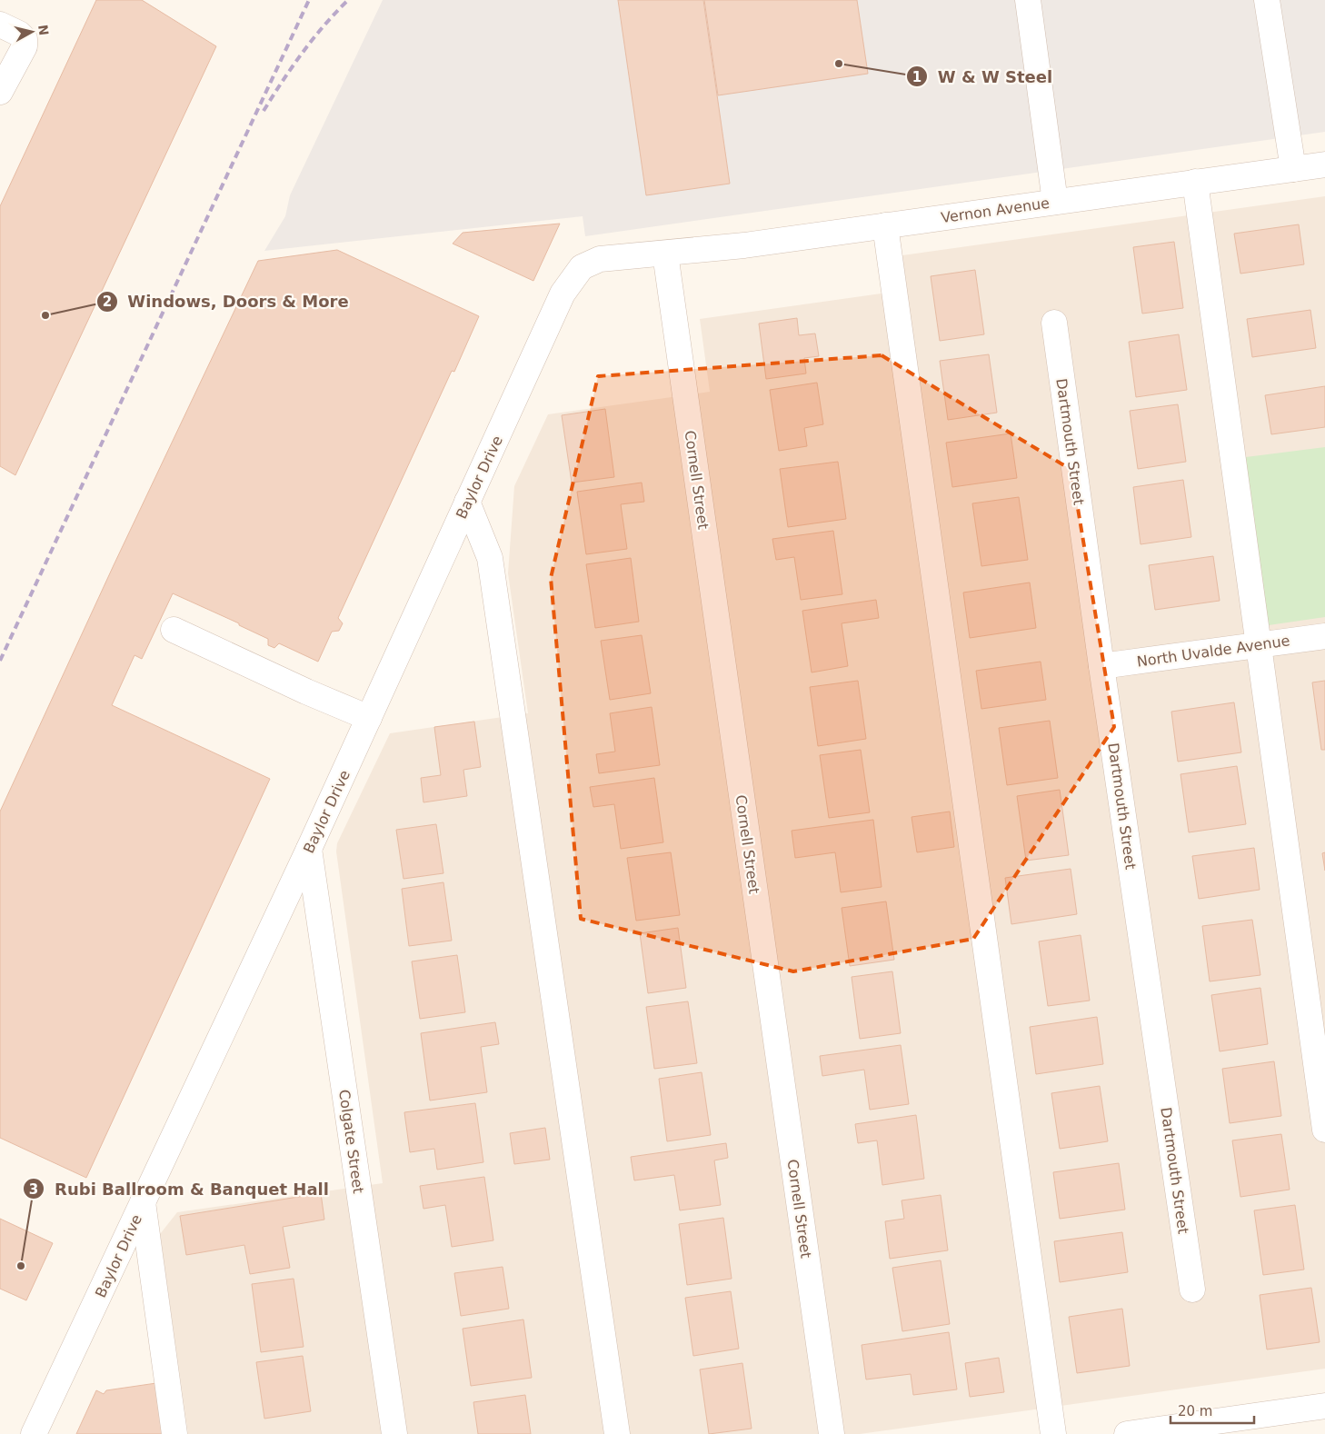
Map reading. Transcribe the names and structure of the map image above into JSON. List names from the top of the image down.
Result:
{
  "streets": {
    "street": [
      "Vernon Avenue",
      "Dartmouth Street",
      "Baylor Drive",
      "Cornell Street",
      "North Uvalde Avenue",
      "Colgate Street"
    ]
  },
  "crossings": [
    ["Vernon Avenue", "Baylor Drive"],
    ["Vernon Avenue", "Cornell Street"],
    ["Dartmouth Street", "North Uvalde Avenue"],
    ["Baylor Drive", "Cornell Street"],
    ["Baylor Drive", "Colgate Street"]
  ],
  "places": ["W & W Steel", "Windows, Doors & More", "Rubi Ballroom & Banquet Hall"],
  "scale_bar": "20 m",
  "north": "right"
}
